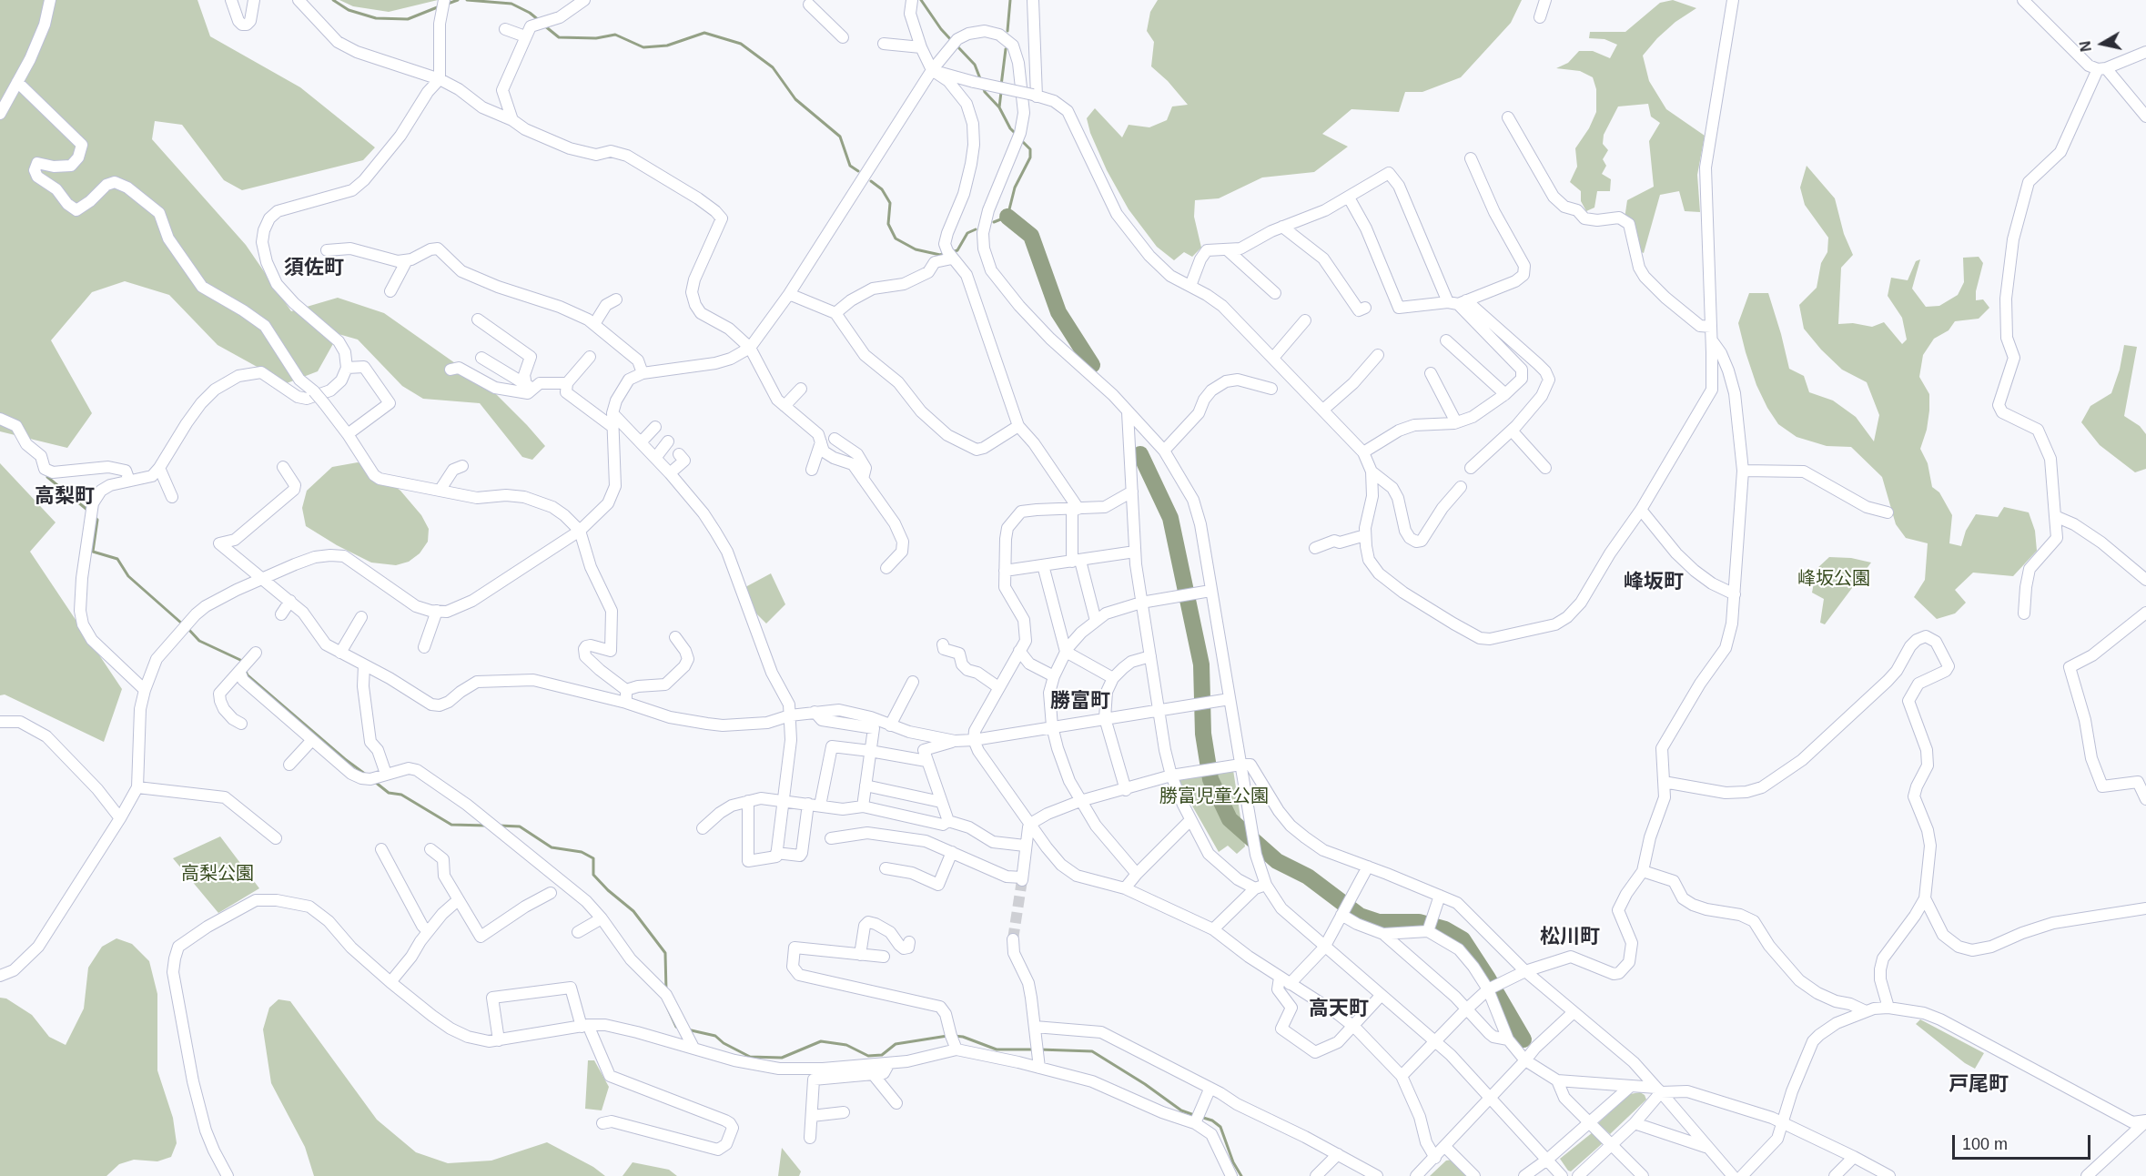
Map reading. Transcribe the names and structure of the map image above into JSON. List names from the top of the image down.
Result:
{
  "districts": [
    "須佐町",
    "高梨町",
    "峰坂町",
    "勝富町",
    "松川町",
    "高天町",
    "戸尾町"
  ],
  "parks": ["峰坂公園", "勝富児童公園", "高梨公園"],
  "scale_bar": "100 m",
  "north": "left"
}
